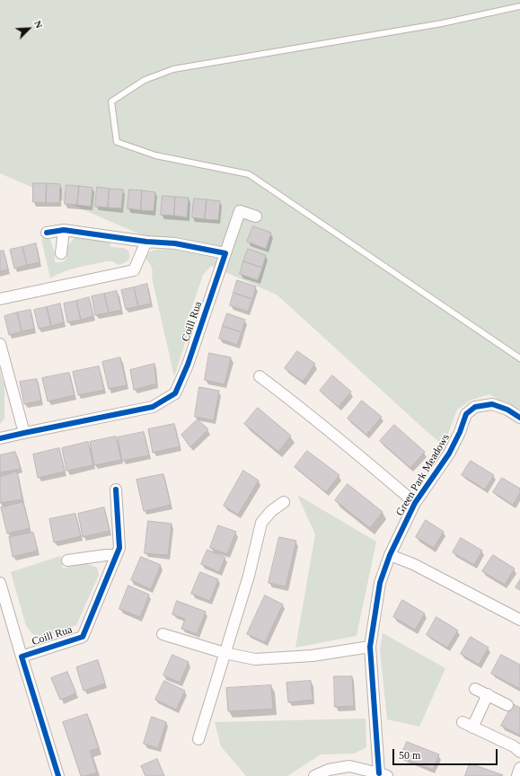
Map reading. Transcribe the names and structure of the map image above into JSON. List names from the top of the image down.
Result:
{
  "streets": {
    "street": ["Coill Rua", "Green Park Meadows"]
  },
  "scale_bar": "50 m",
  "north": "top right"
}
